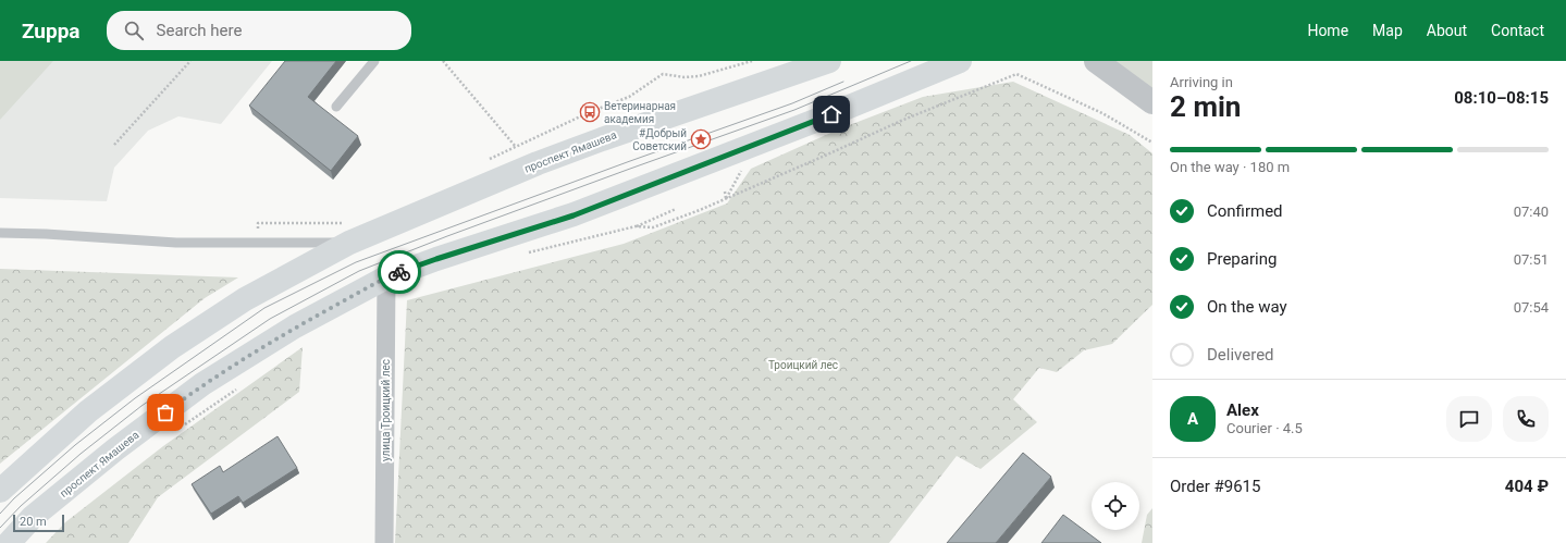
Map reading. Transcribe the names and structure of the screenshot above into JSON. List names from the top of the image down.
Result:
{
  "streets": {
    "main road": ["проспект Ямашева"],
    "street": ["улица Троицкий лес"]
  },
  "crossings": [
    ["проспект Ямашева", "улица Троицкий лес"]
  ],
  "parks": ["Троицкий лес"],
  "places": {
    "bus stop": ["Ветеринарная академия"],
    "place": ["#Добрый Советский"]
  },
  "scale_bar": "20 m",
  "page": {
    "header": "Zuppa",
    "search": "Search here",
    "nav": [
      "Home",
      "Map",
      "About",
      "Contact"
    ],
    "heading": ["2 min", "Arriving in", "08:10–08:15"],
    "panel": [
      "Alex",
      "Courier · 4.5",
      "Order #9615",
      "404 ₽"
    ],
    "bar": "On the way · 180 m",
    "list": [
      ["Confirmed", "07:40"],
      ["Preparing", "07:51"],
      ["On the way", "07:54"],
      "Delivered"
    ],
    "round": "A",
    "scale": "20 m"
  }
}
